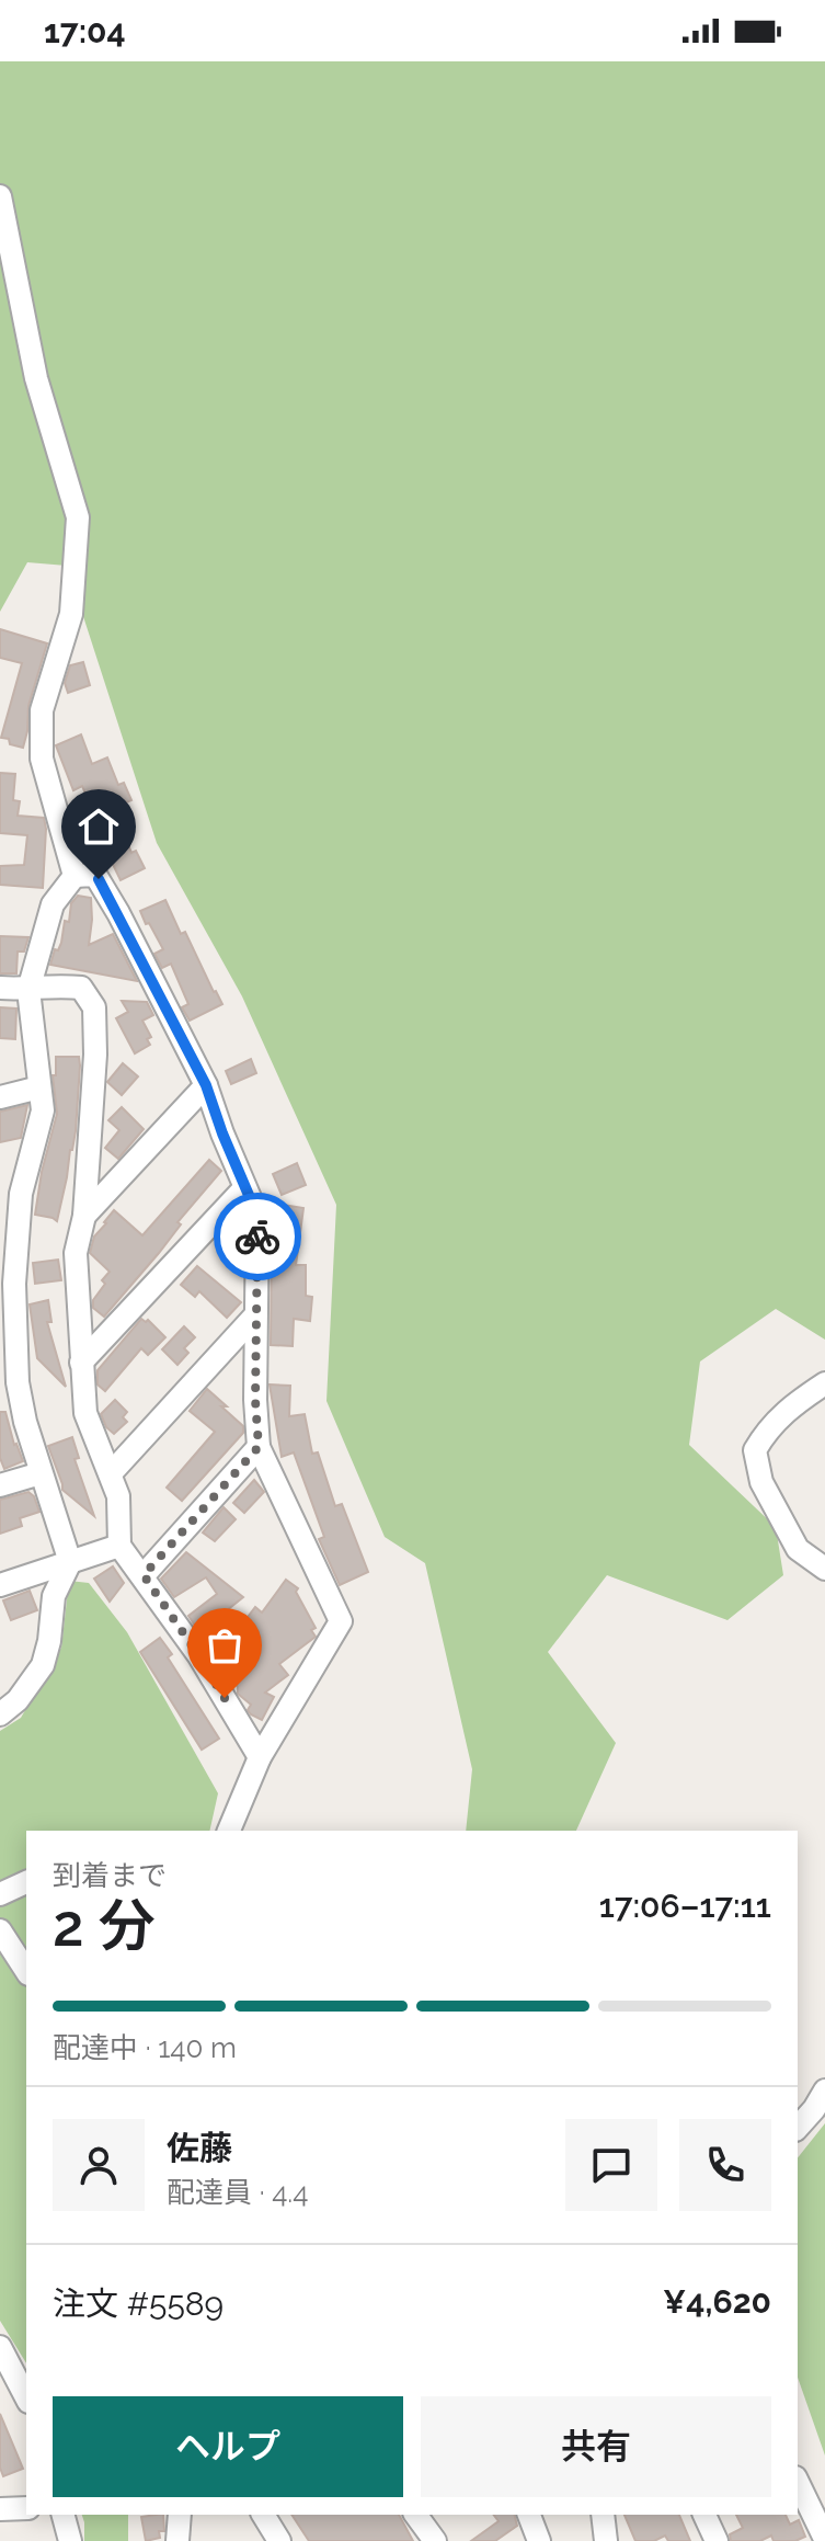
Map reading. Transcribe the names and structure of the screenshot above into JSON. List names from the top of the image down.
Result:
{
  "page": {
    "status": "17:04",
    "heading": ["2 分", "到着まで", "17:06–17:11"],
    "panel": [
      "佐藤",
      "配達員 · 4.4",
      "注文 #5589",
      "¥4,620"
    ],
    "bar": "配達中 · 140 m",
    "buttons": ["ヘルプ", "共有"]
  }
}
